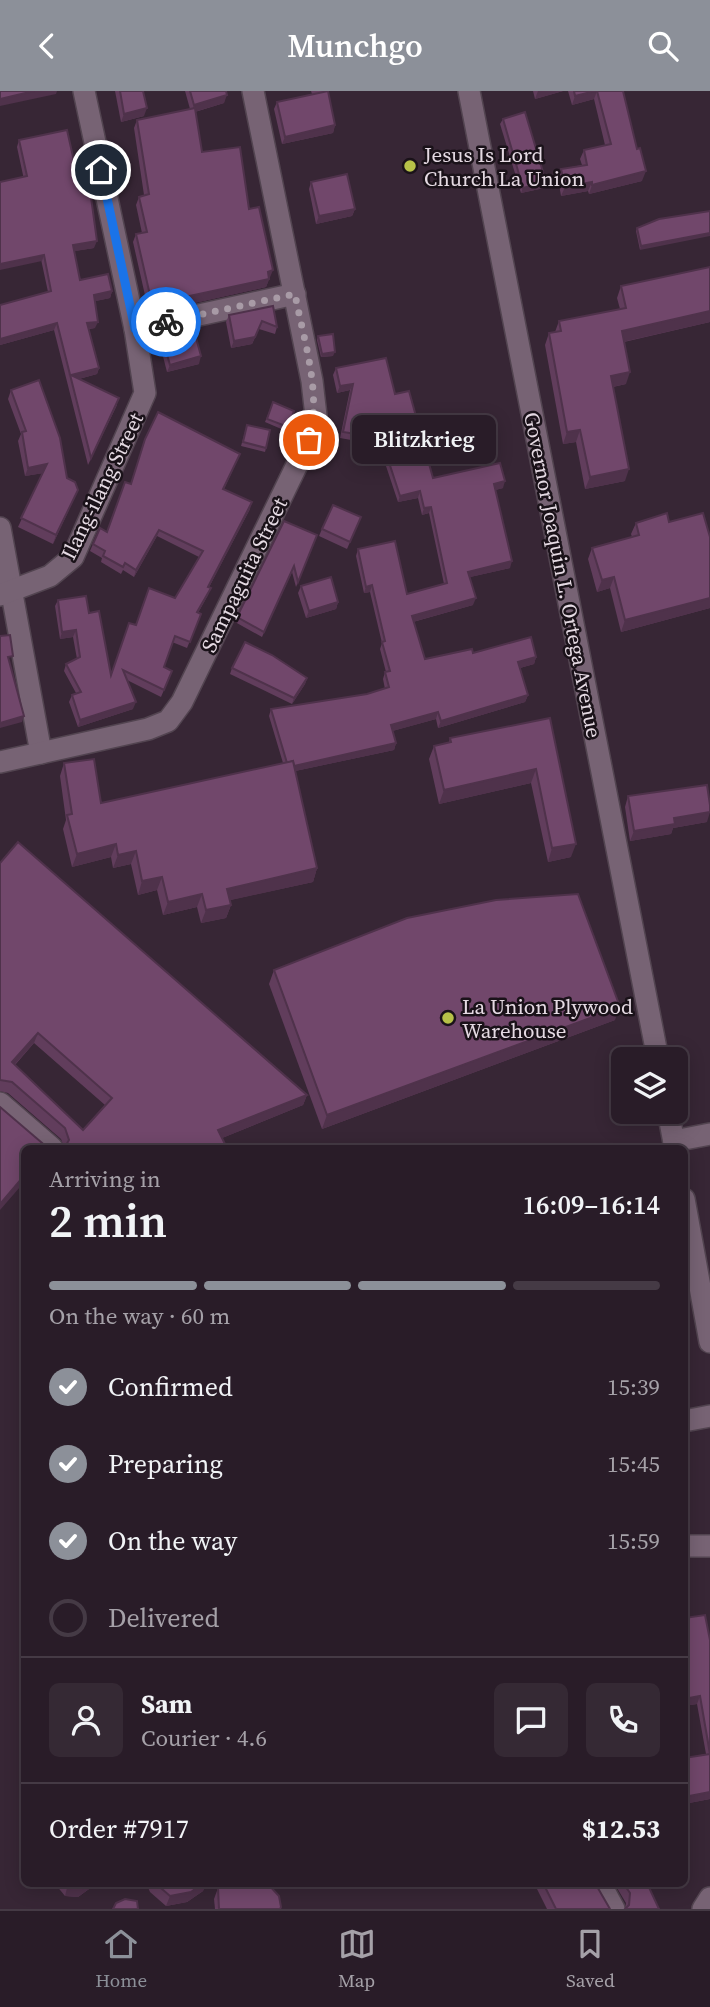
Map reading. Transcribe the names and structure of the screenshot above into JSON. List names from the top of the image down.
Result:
{
  "streets": {
    "street": ["Ilang-ilang Street", "Sampaguita Street", "Governor Joaquin L. Ortega Avenue"]
  },
  "places": ["Jesus Is Lord Church La Union", "Blitzkrieg", "La Union Plywood Warehouse"],
  "page": {
    "header": "Munchgo",
    "bubble": "Blitzkrieg",
    "heading": ["2 min", "Arriving in", "16:09–16:14"],
    "panel": [
      "Sam",
      "Courier · 4.6",
      "Order #7917",
      "$12.53"
    ],
    "bar": "On the way · 60 m",
    "list": [
      ["Confirmed", "15:39"],
      ["Preparing", "15:45"],
      ["On the way", "15:59"],
      "Delivered"
    ],
    "tabs": ["Home", "Map", "Saved"]
  }
}
